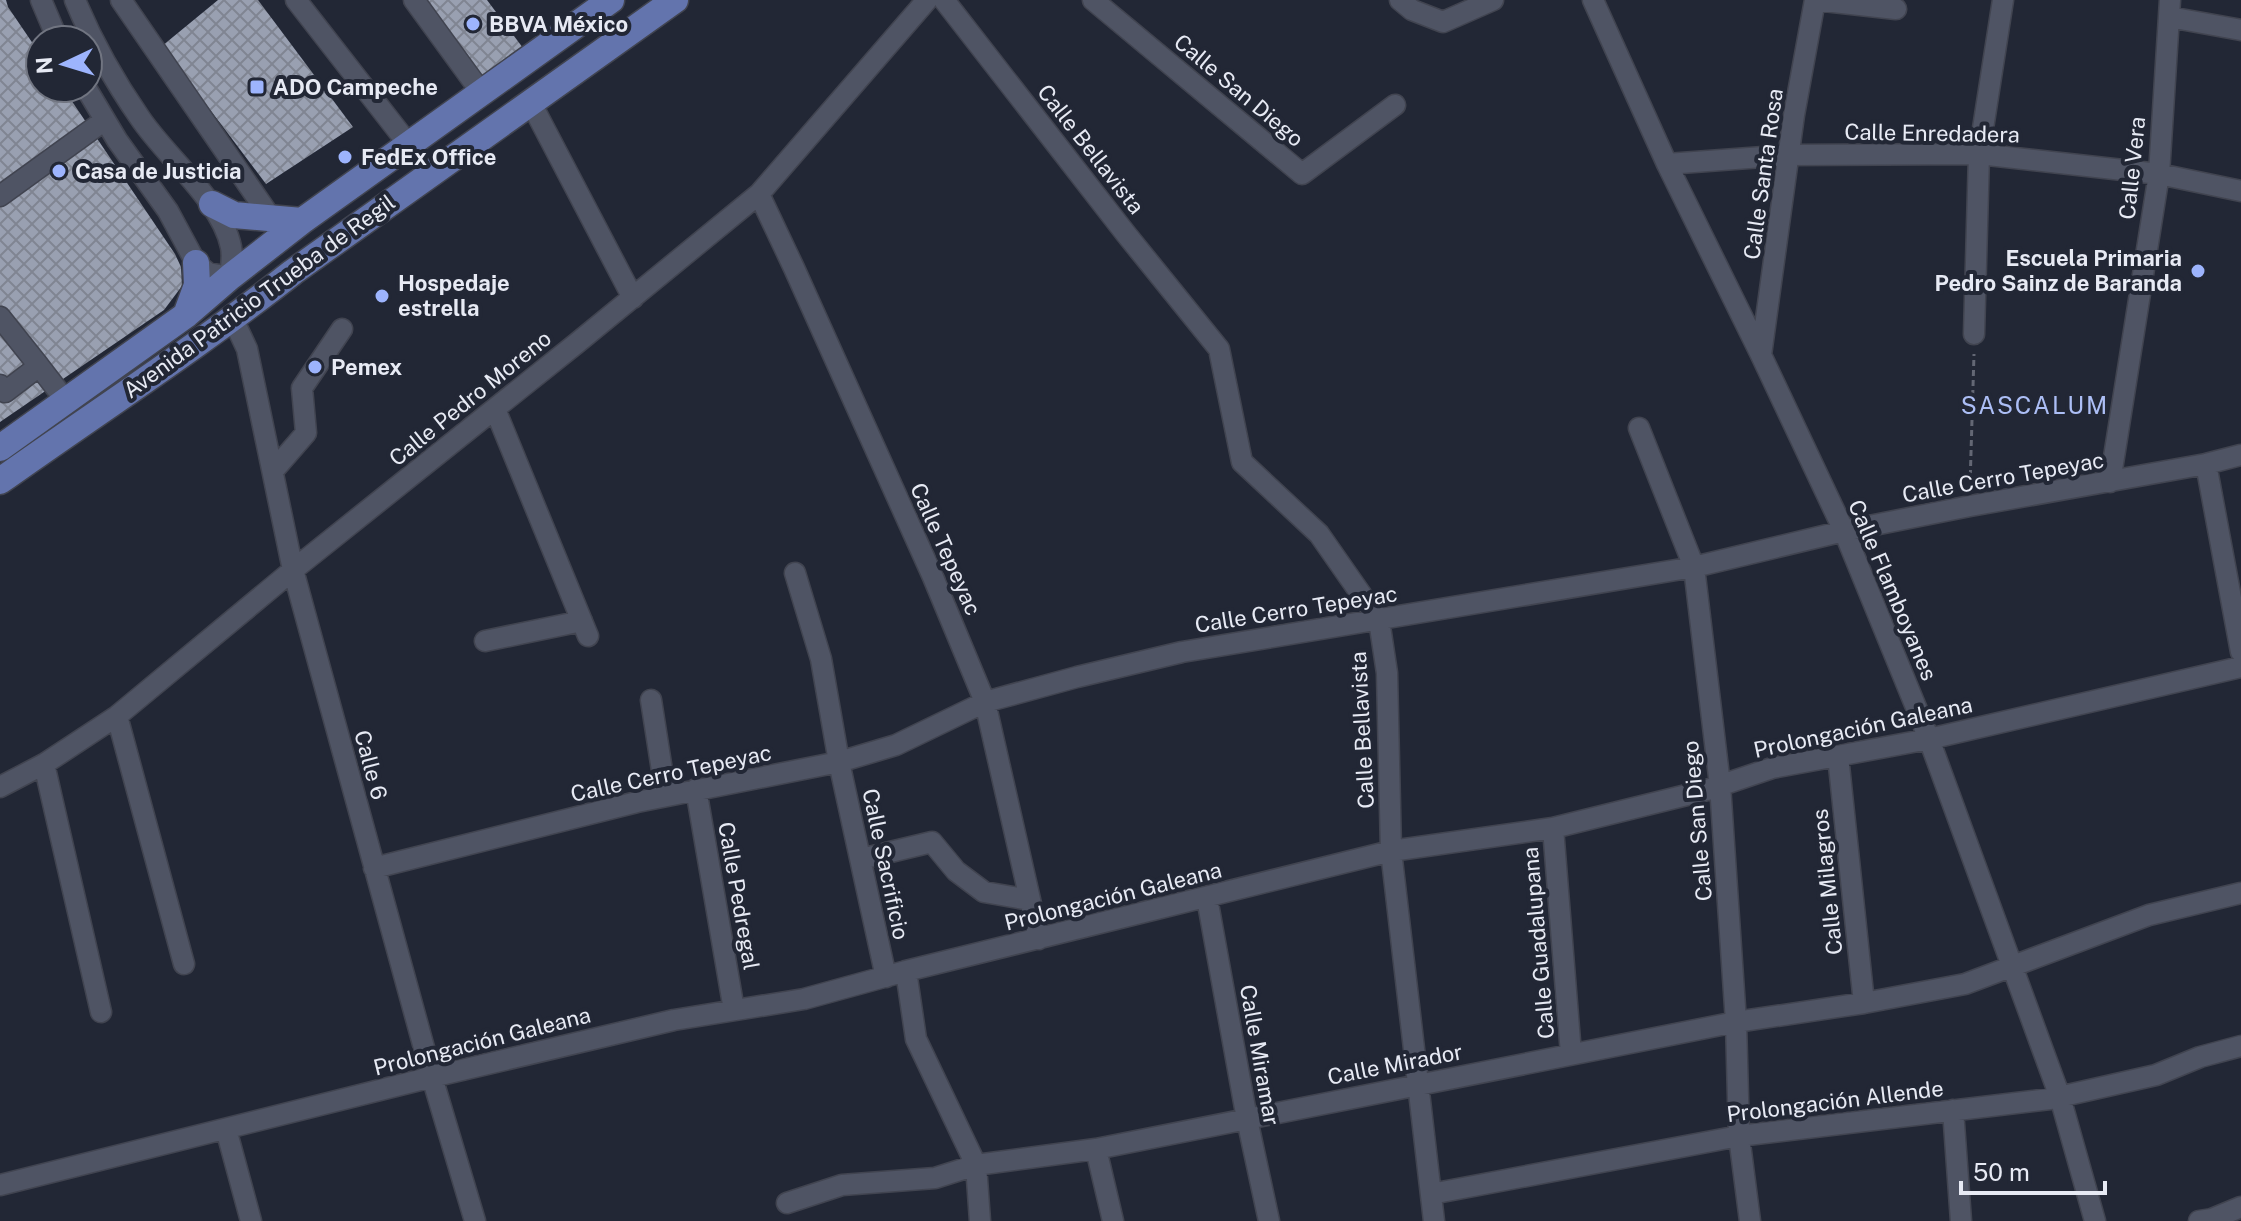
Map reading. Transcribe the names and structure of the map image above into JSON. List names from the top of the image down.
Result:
{
  "streets": {
    "main road": ["Avenida Patricio Trueba de Regil"],
    "street": [
      "Calle San Diego",
      "Calle Enredadera",
      "Calle Bellavista",
      "Calle Vera",
      "Calle Santa Rosa",
      "Calle Pedro Moreno",
      "Calle Cerro Tepeyac",
      "Calle Tepeyac",
      "Calle Flamboyanes",
      "Prolongación Galeana",
      "Calle 6",
      "Calle Sacrificio",
      "Calle Milagros",
      "Calle Pedregal",
      "Calle Guadalupana",
      "Calle Miramar",
      "Calle Mirador",
      "Prolongación Allende"
    ]
  },
  "crossings": [
    ["Calle San Diego", "Calle Cerro Tepeyac"],
    ["Calle San Diego", "Prolongación Galeana"],
    ["Calle San Diego", "Calle Mirador"],
    ["Calle San Diego", "Prolongación Allende"],
    ["Calle Enredadera", "Calle Vera"],
    ["Calle Enredadera", "Calle Santa Rosa"],
    ["Calle Enredadera", "Calle Flamboyanes"],
    ["Calle Bellavista", "Calle Cerro Tepeyac"],
    ["Calle Bellavista", "Prolongación Galeana"],
    ["Calle Bellavista", "Calle Mirador"],
    ["Calle Bellavista", "Prolongación Allende"],
    ["Calle Vera", "Calle Cerro Tepeyac"],
    ["Calle Santa Rosa", "Calle Flamboyanes"],
    ["Avenida Patricio Trueba de Regil", "Calle 6"],
    ["Calle Pedro Moreno", "Calle Tepeyac"],
    ["Calle Pedro Moreno", "Calle 6"],
    ["Calle Cerro Tepeyac", "Calle Tepeyac"],
    ["Calle Cerro Tepeyac", "Calle Flamboyanes"],
    ["Calle Cerro Tepeyac", "Calle 6"],
    ["Calle Cerro Tepeyac", "Calle Sacrificio"],
    ["Calle Cerro Tepeyac", "Calle Pedregal"],
    ["Calle Tepeyac", "Prolongación Galeana"],
    ["Calle Flamboyanes", "Prolongación Galeana"],
    ["Calle Flamboyanes", "Calle Mirador"],
    ["Calle Flamboyanes", "Prolongación Allende"],
    ["Prolongación Galeana", "Calle 6"],
    ["Prolongación Galeana", "Calle Sacrificio"],
    ["Prolongación Galeana", "Calle Milagros"],
    ["Prolongación Galeana", "Calle Pedregal"],
    ["Prolongación Galeana", "Calle Guadalupana"],
    ["Prolongación Galeana", "Calle Miramar"],
    ["Calle Sacrificio", "Calle Mirador"],
    ["Calle Milagros", "Calle Mirador"],
    ["Calle Guadalupana", "Calle Mirador"],
    ["Calle Miramar", "Calle Mirador"]
  ],
  "districts": ["SASCALUM"],
  "places": {
    "other": [
      "BBVA México",
      "FedEx Office",
      "Casa de Justicia",
      "Escuela Primaria Pedro Sainz de Baranda",
      "Hospedaje estrella",
      "Pemex"
    ],
    "transit": ["ADO Campeche"]
  },
  "scale_bar": "50 m",
  "north": "left"
}
